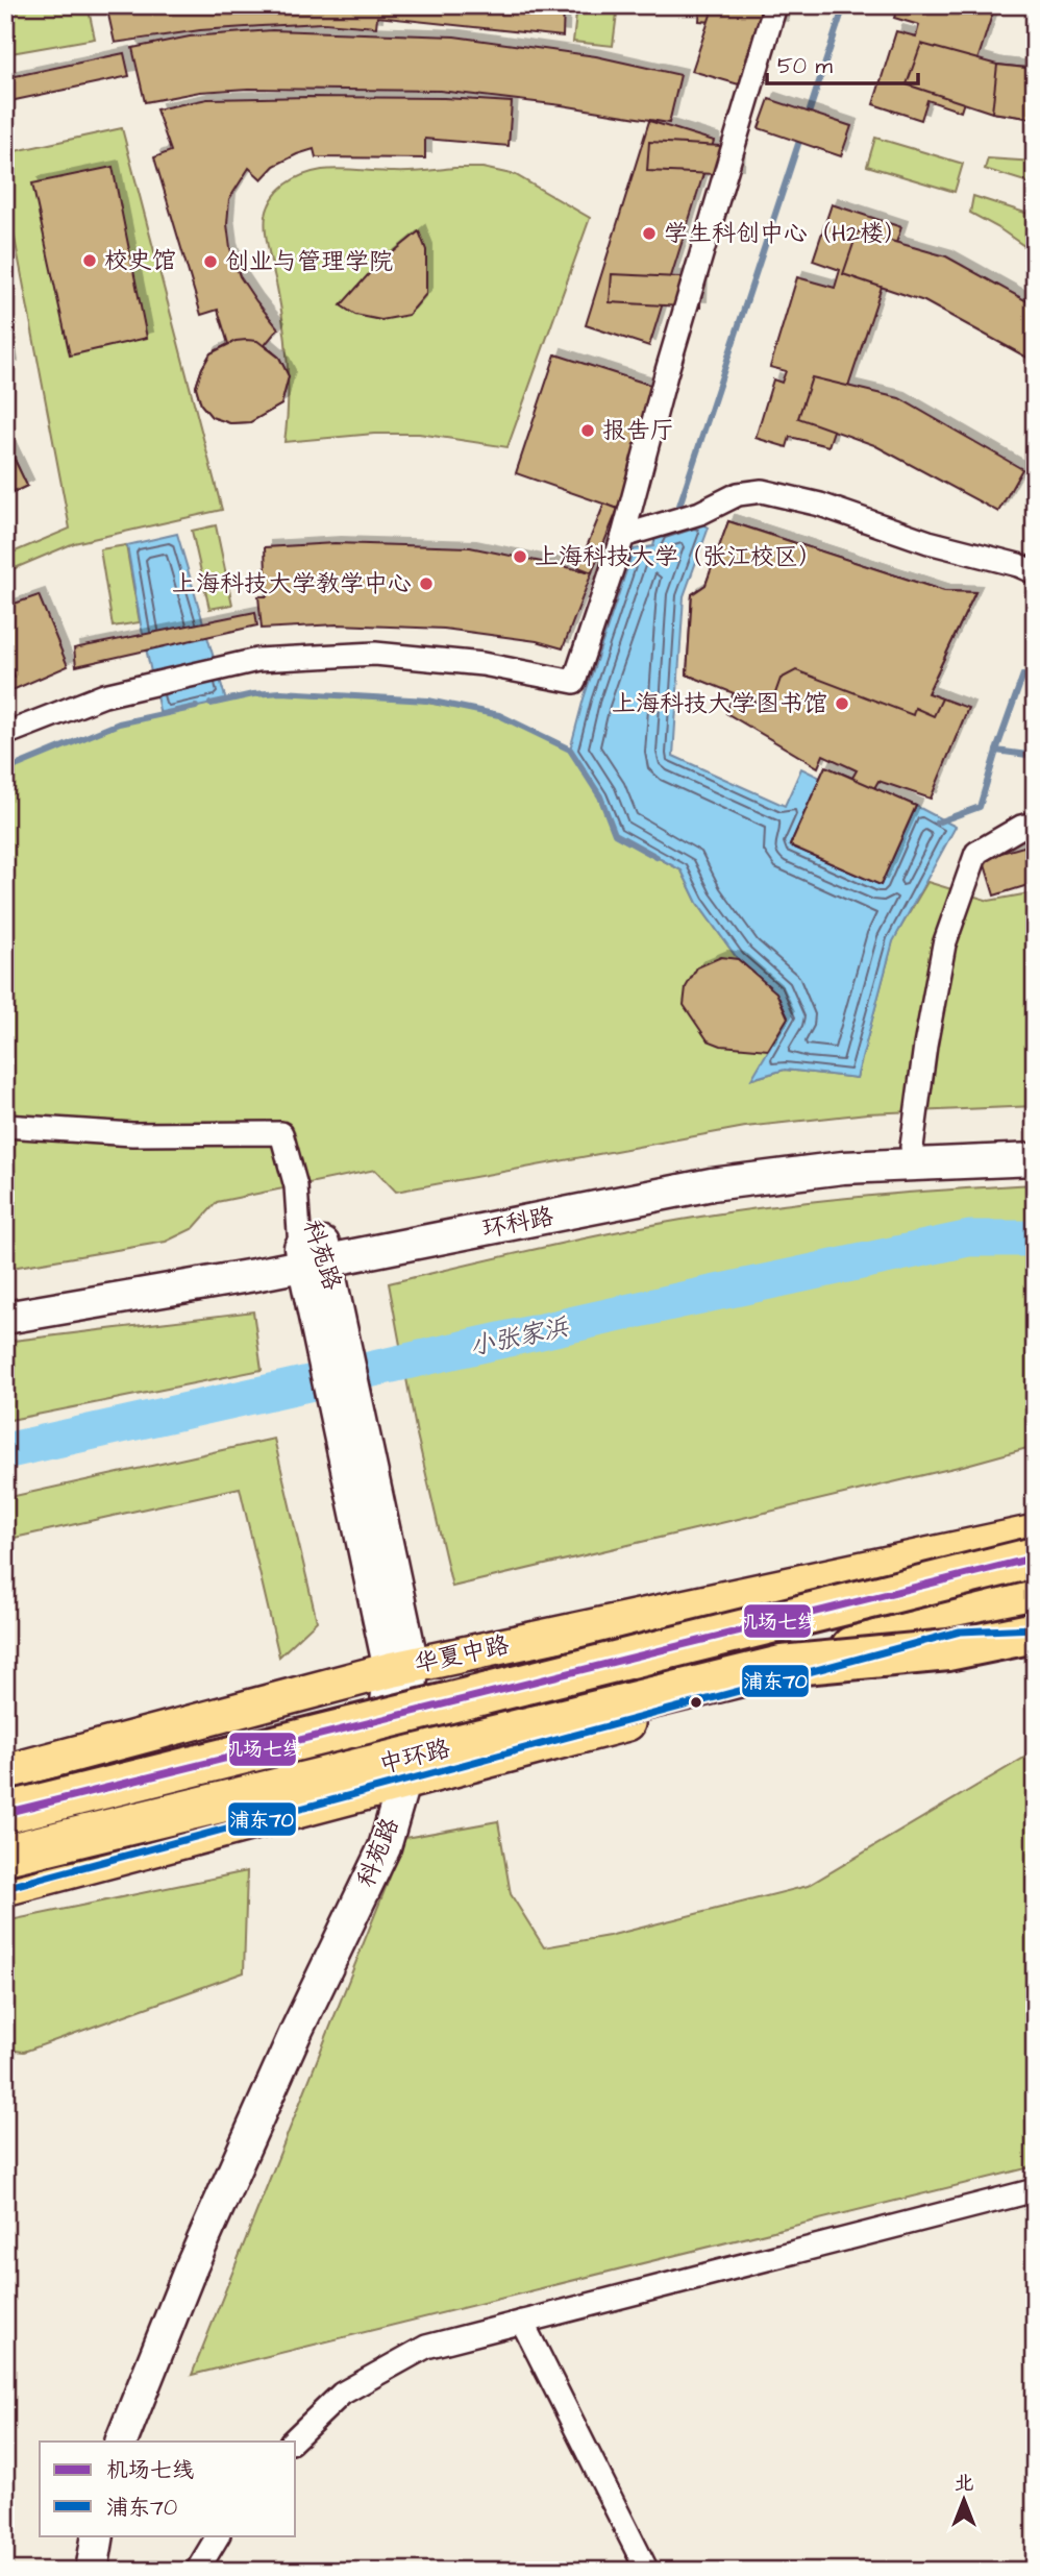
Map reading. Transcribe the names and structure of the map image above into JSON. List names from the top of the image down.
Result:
{
  "streets": {
    "highway": ["中环路"],
    "main road": ["华夏中路"],
    "street": ["环科路", "科苑路"]
  },
  "crossings": [
    ["环科路", "科苑路"],
    ["科苑路", "华夏中路"]
  ],
  "water": ["小张家浜"],
  "places": [
    "学生科创中心（H2楼）",
    "校史馆",
    "创业与管理学院",
    "报告厅",
    "上海科技大学（张江校区）",
    "上海科技大学教学中心",
    "上海科技大学图书馆"
  ],
  "lines": ["transit line 机场七线", "transit line 浦东70"],
  "legend": ["机场七线", "浦东70"],
  "scale_bar": "50 m",
  "north": "top"
}
